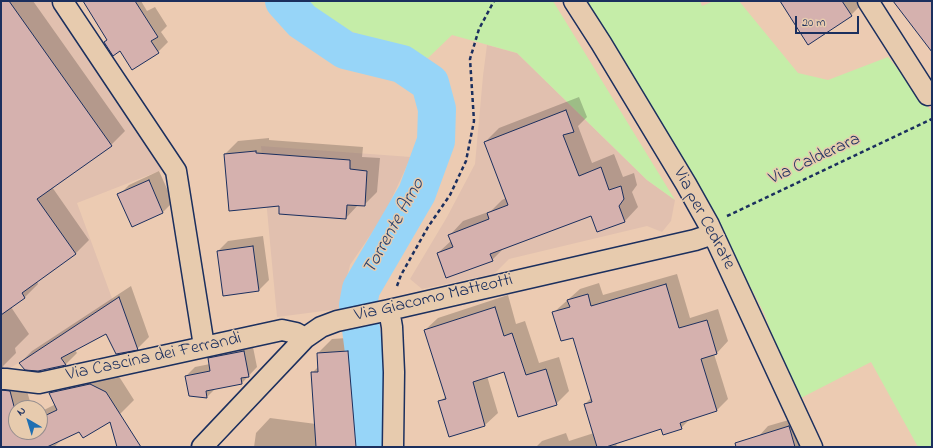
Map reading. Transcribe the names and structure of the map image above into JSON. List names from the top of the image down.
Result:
{
  "streets": {
    "street": ["Via per Cedrate", "Via Giacomo Matteotti", "Via Cascina dei Ferrandi"],
    "path": ["Via Calderara"]
  },
  "crossings": [
    ["Via Calderara", "Via per Cedrate"],
    ["Via Calderara", "Via Giacomo Matteotti"],
    ["Via per Cedrate", "Via Giacomo Matteotti"],
    ["Via Giacomo Matteotti", "Via Cascina dei Ferrandi"]
  ],
  "water": ["Torrente Arno"],
  "scale_bar": "20 m",
  "north": "top left"
}
